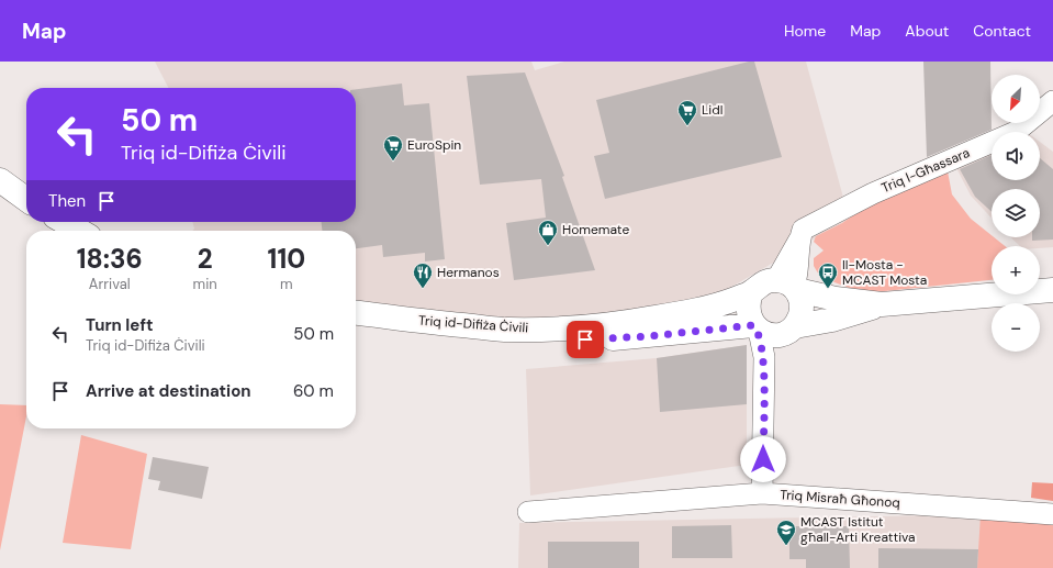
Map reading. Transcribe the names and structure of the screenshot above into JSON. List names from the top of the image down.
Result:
{
  "streets": {
    "main road": ["Triq id-Difiża Ċivili"],
    "street": ["Triq l-Għassara", "Triq Misraħ Għonoq"]
  },
  "crossings": [
    ["Triq l-Għassara", "Triq id-Difiża Ċivili"],
    ["Triq l-Għassara", "Triq Misraħ Għonoq"],
    ["Triq id-Difiża Ċivili", "Triq Misraħ Għonoq"]
  ],
  "places": {
    "supermarket": ["Lidl", "EuroSpin"],
    "shop": ["Homemate"],
    "restaurant": ["Hermanos"],
    "bus stop": ["Il-Mosta - MCAST Mosta"],
    "school or university": ["MCAST Istitut għall-Arti Kreattiva"]
  },
  "north": "bottom left",
  "page": {
    "header": "Map",
    "nav": [
      "Home",
      "Map",
      "About",
      "Contact"
    ],
    "map_buttons": ["+", "−"],
    "turn": ["50 m", "Triq id-Difiża Ċivili"],
    "then": "Then",
    "eta": [
      "18:36",
      "Arrival",
      "2",
      "min",
      "110",
      "m"
    ],
    "list": [
      {
        "name": "Turn left",
        "note": "Triq id-Difiża Ċivili",
        "value": "50 m"
      },
      {
        "name": "Arrive at destination",
        "value": "60 m"
      }
    ]
  }
}
